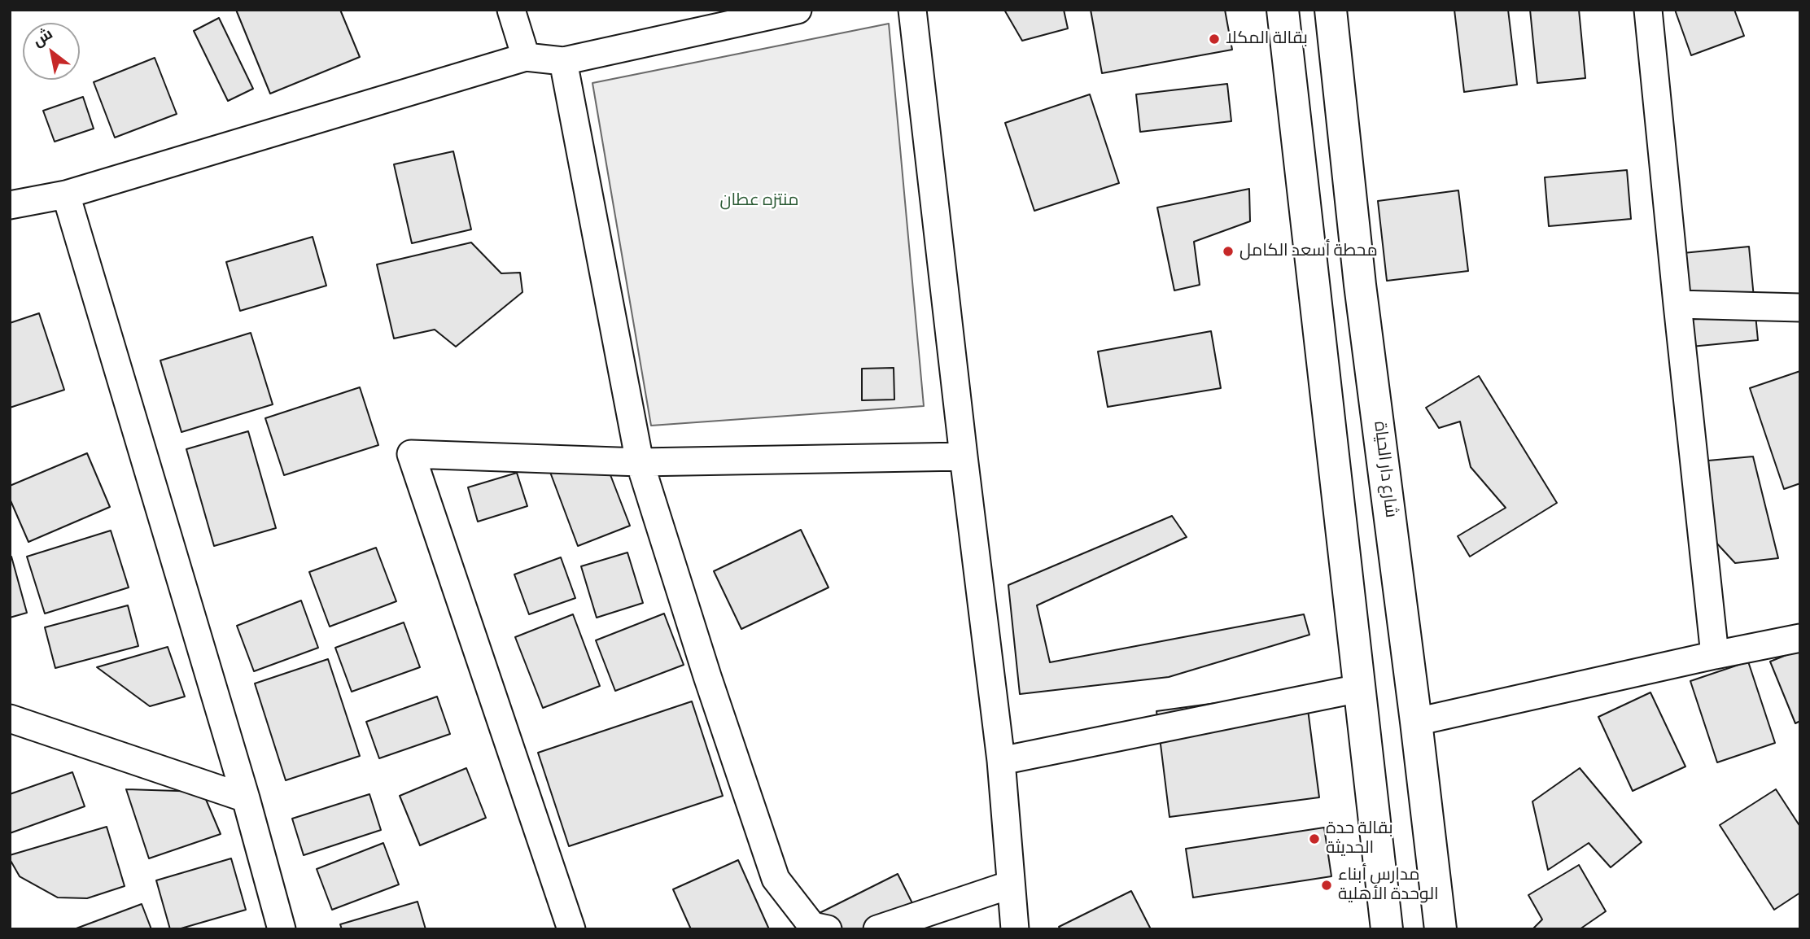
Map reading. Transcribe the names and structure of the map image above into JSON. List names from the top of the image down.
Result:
{
  "streets": {
    "main road": ["شارع دار الحياة"]
  },
  "parks": ["منتزه عطان"],
  "places": [
    "بقالة المكلا",
    "محطة أسعد الكامل",
    "بقالة حدة الحديثة",
    "مدارس أبناء الوحدة الأهلية"
  ],
  "north": "top left"
}
